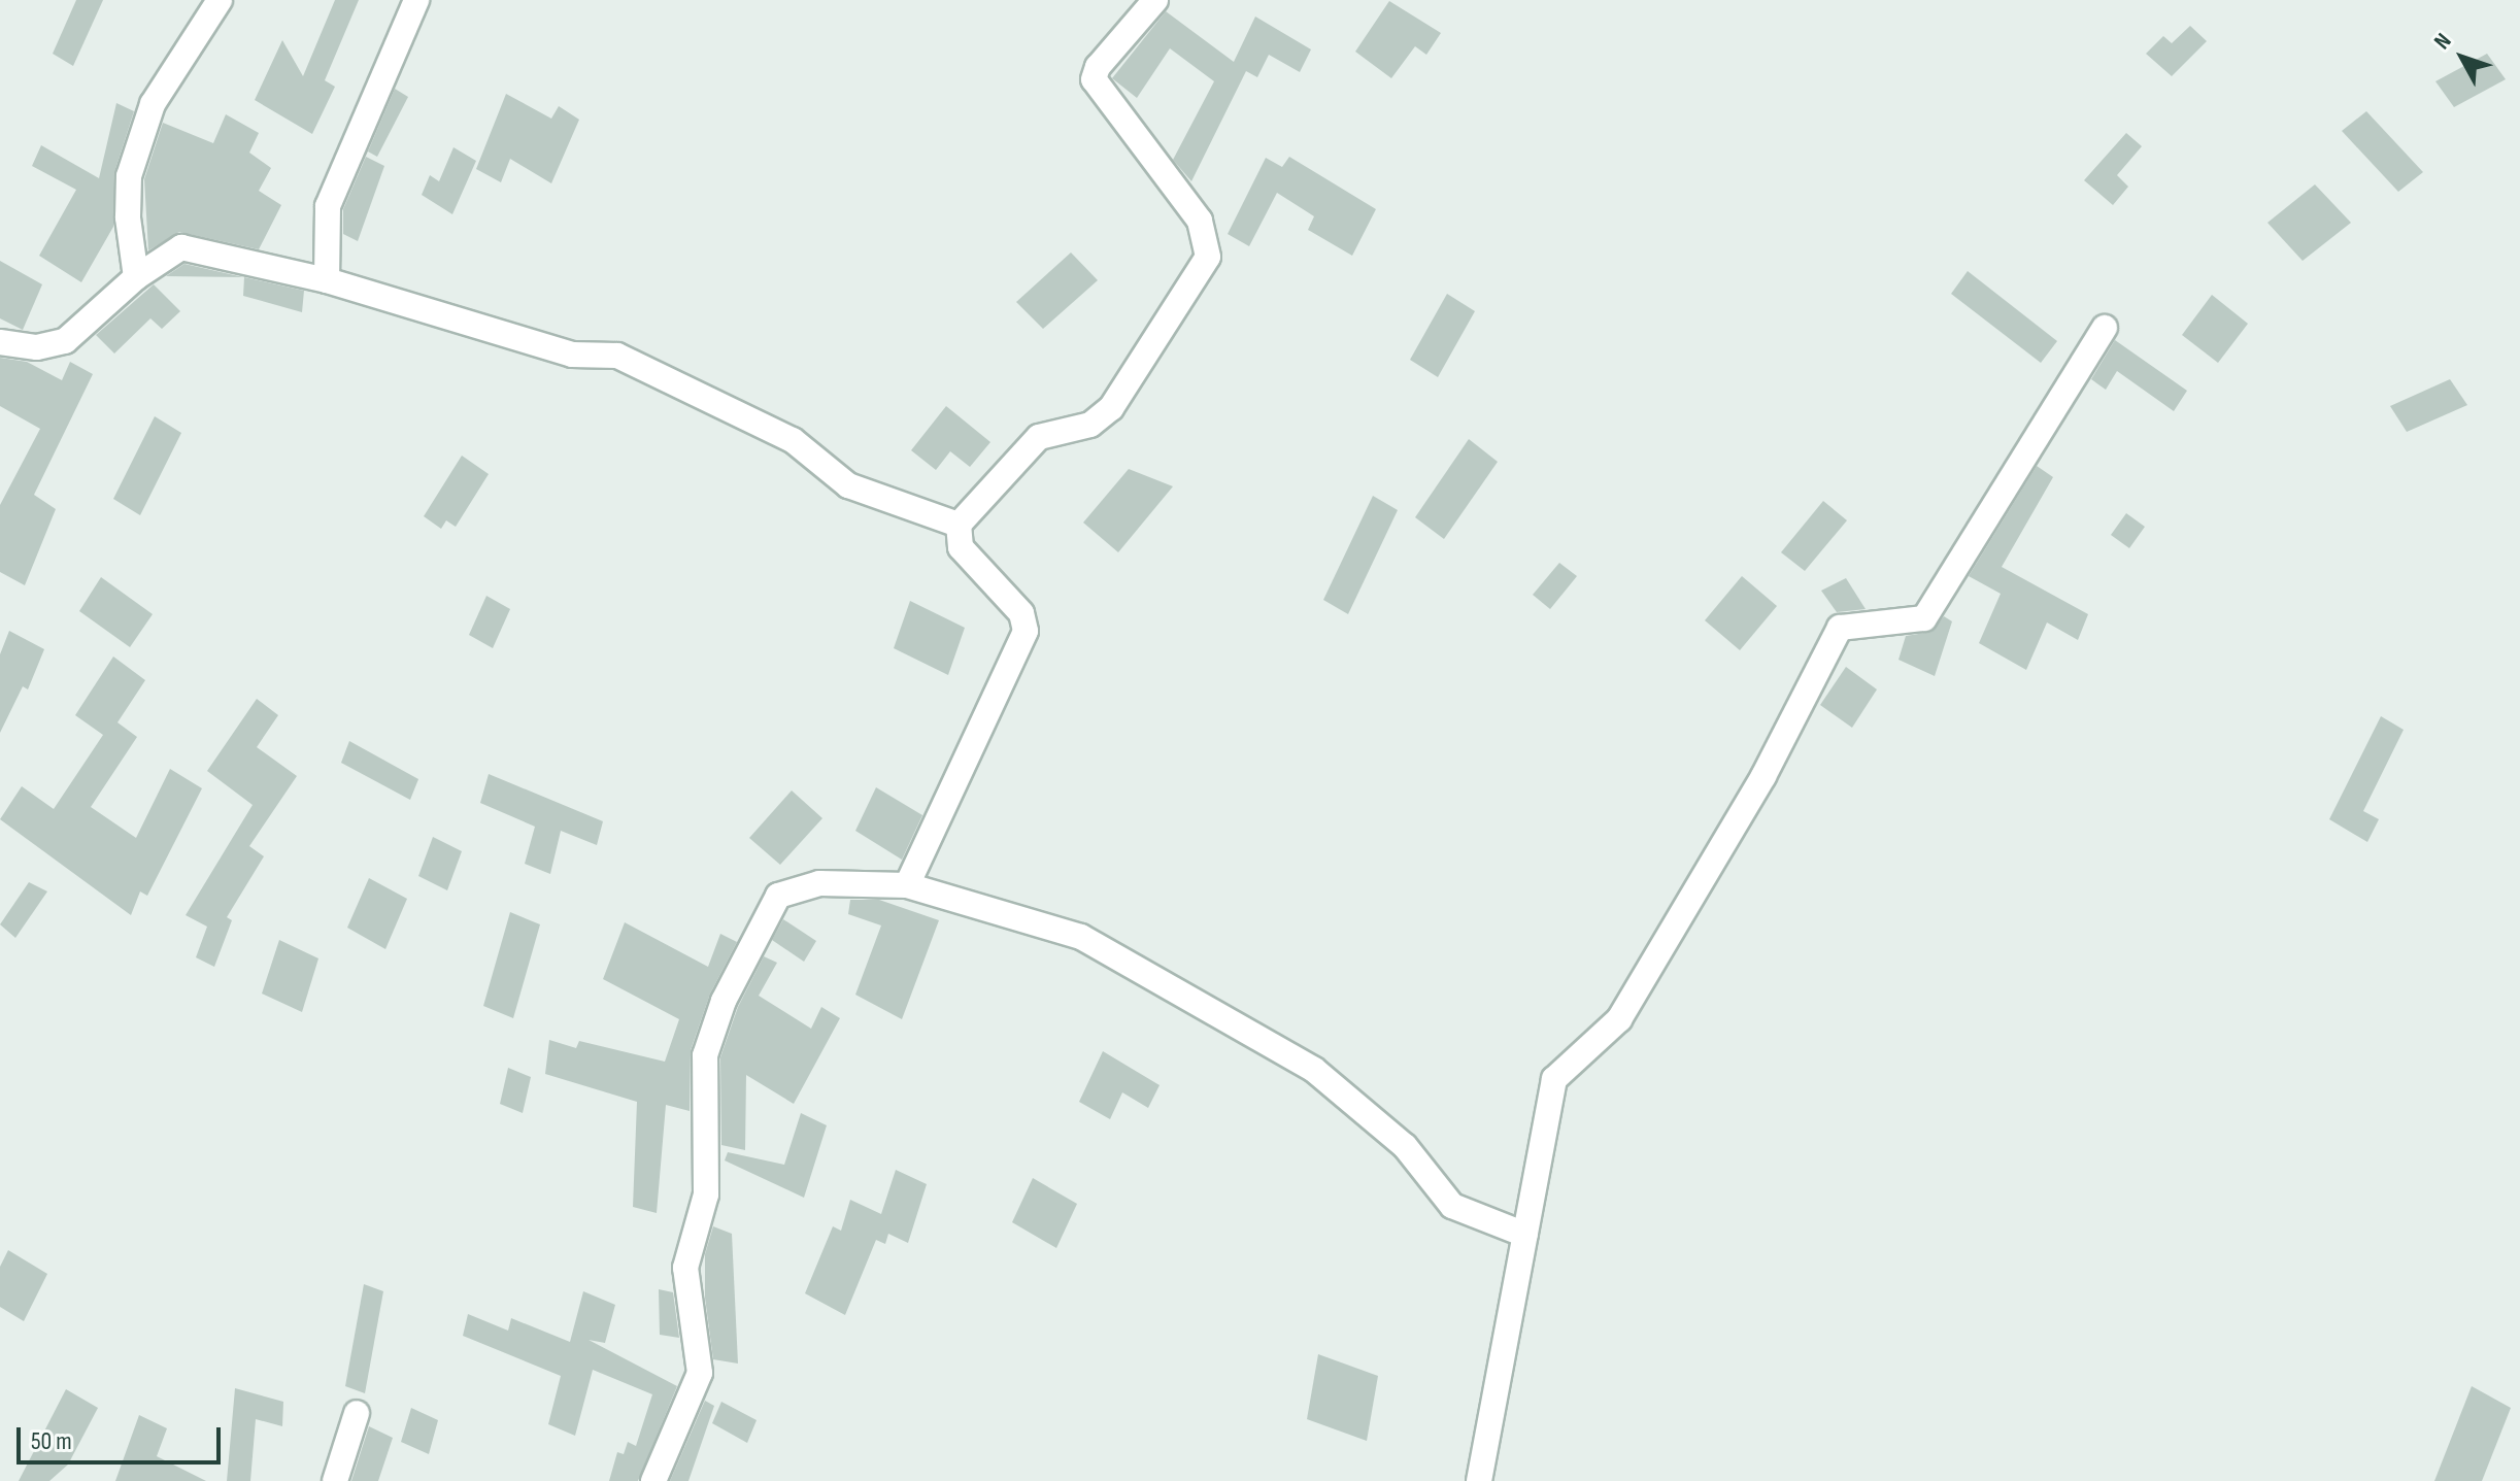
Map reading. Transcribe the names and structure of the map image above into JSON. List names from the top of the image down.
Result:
{
  "scale_bar": "50 m",
  "north": "top left"
}
